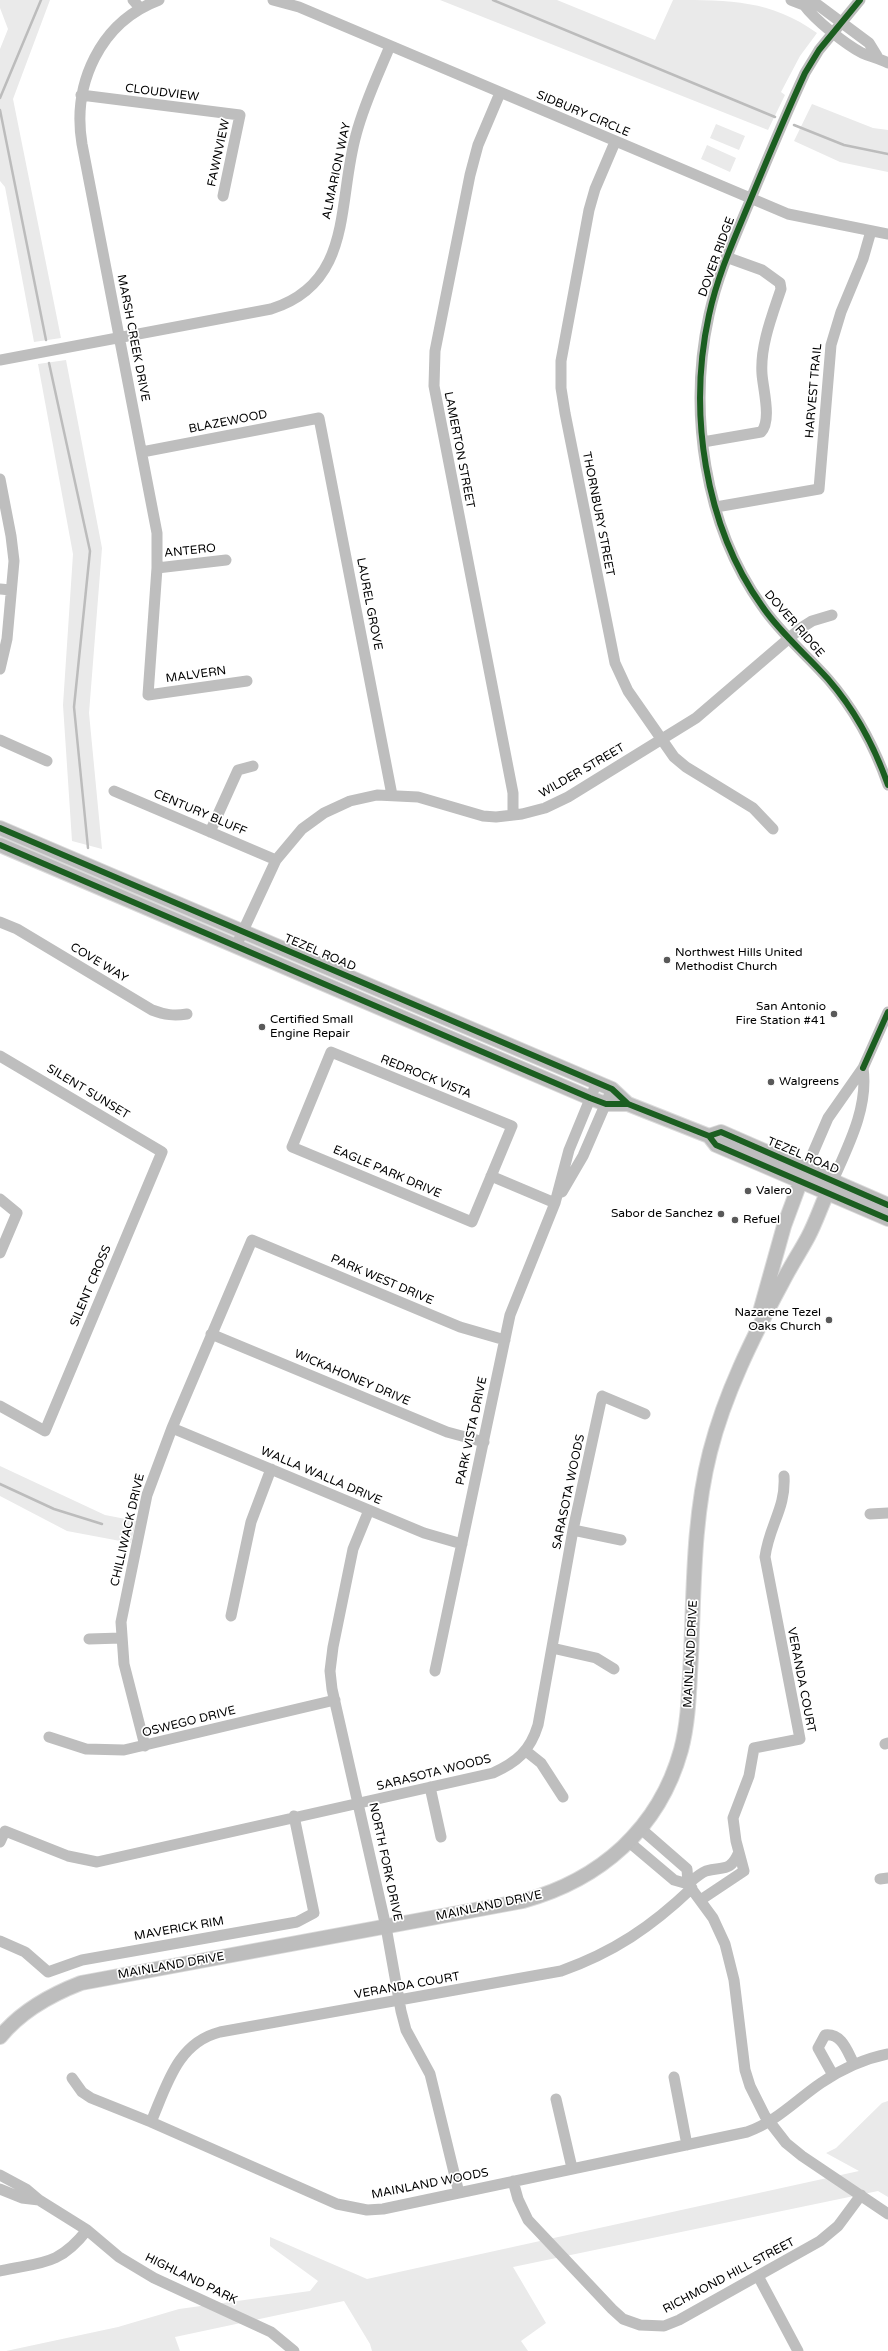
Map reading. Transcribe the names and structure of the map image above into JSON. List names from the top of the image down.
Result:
{
  "streets": {
    "main road": ["TEZEL ROAD", "MAINLAND DRIVE"],
    "street": [
      "CLOUDVIEW",
      "SIDBURY CIRCLE",
      "FAWNVIEW",
      "ALMARION WAY",
      "DOVER RIDGE",
      "MARSH CREEK DRIVE",
      "HARVEST TRAIL",
      "BLAZEWOOD",
      "LAMERTON STREET",
      "THORNBURY STREET",
      "ANTERO",
      "LAUREL GROVE",
      "MALVERN",
      "WILDER STREET",
      "CENTURY BLUFF",
      "COVE WAY",
      "REDROCK VISTA",
      "SILENT SUNSET",
      "EAGLE PARK DRIVE",
      "PARK WEST DRIVE",
      "SILENT CROSS",
      "WICKAHONEY DRIVE",
      "PARK VISTA DRIVE",
      "WALLA WALLA DRIVE",
      "SARASOTA WOODS",
      "CHILLIWACK DRIVE",
      "VERANDA COURT",
      "OSWEGO DRIVE",
      "NORTH FORK DRIVE",
      "MAVERICK RIM",
      "MAINLAND WOODS",
      "RICHMOND HILL STREET",
      "HIGHLAND PARK"
    ]
  },
  "crossings": [
    ["CLOUDVIEW", "FAWNVIEW"],
    ["CLOUDVIEW", "MARSH CREEK DRIVE"],
    ["SIDBURY CIRCLE", "ALMARION WAY"],
    ["SIDBURY CIRCLE", "DOVER RIDGE"],
    ["SIDBURY CIRCLE", "HARVEST TRAIL"],
    ["SIDBURY CIRCLE", "LAMERTON STREET"],
    ["SIDBURY CIRCLE", "THORNBURY STREET"],
    ["ALMARION WAY", "MARSH CREEK DRIVE"],
    ["DOVER RIDGE", "HARVEST TRAIL"],
    ["DOVER RIDGE", "WILDER STREET"],
    ["MARSH CREEK DRIVE", "BLAZEWOOD"],
    ["MARSH CREEK DRIVE", "ANTERO"],
    ["MARSH CREEK DRIVE", "MALVERN"],
    ["BLAZEWOOD", "LAUREL GROVE"],
    ["LAMERTON STREET", "WILDER STREET"],
    ["THORNBURY STREET", "WILDER STREET"],
    ["LAUREL GROVE", "WILDER STREET"],
    ["WILDER STREET", "CENTURY BLUFF"],
    ["WILDER STREET", "TEZEL ROAD"],
    ["TEZEL ROAD", "PARK VISTA DRIVE"],
    ["TEZEL ROAD", "MAINLAND DRIVE"],
    ["REDROCK VISTA", "EAGLE PARK DRIVE"],
    ["SILENT SUNSET", "SILENT CROSS"],
    ["PARK WEST DRIVE", "PARK VISTA DRIVE"],
    ["PARK WEST DRIVE", "CHILLIWACK DRIVE"],
    ["WICKAHONEY DRIVE", "PARK VISTA DRIVE"],
    ["WICKAHONEY DRIVE", "CHILLIWACK DRIVE"],
    ["PARK VISTA DRIVE", "WALLA WALLA DRIVE"],
    ["WALLA WALLA DRIVE", "CHILLIWACK DRIVE"],
    ["WALLA WALLA DRIVE", "NORTH FORK DRIVE"],
    ["SARASOTA WOODS", "NORTH FORK DRIVE"],
    ["SARASOTA WOODS", "MAVERICK RIM"],
    ["CHILLIWACK DRIVE", "OSWEGO DRIVE"],
    ["MAINLAND DRIVE", "NORTH FORK DRIVE"],
    ["VERANDA COURT", "NORTH FORK DRIVE"],
    ["VERANDA COURT", "MAINLAND WOODS"],
    ["OSWEGO DRIVE", "NORTH FORK DRIVE"],
    ["NORTH FORK DRIVE", "MAINLAND WOODS"],
    ["MAINLAND WOODS", "RICHMOND HILL STREET"]
  ],
  "places": [
    "Northwest Hills United Methodist Church",
    "San Antonio Fire Station #41",
    "Certified Small Engine Repair",
    "Walgreens",
    "Valero",
    "Sabor de Sanchez",
    "Refuel",
    "Nazarene Tezel Oaks Church"
  ]
}
